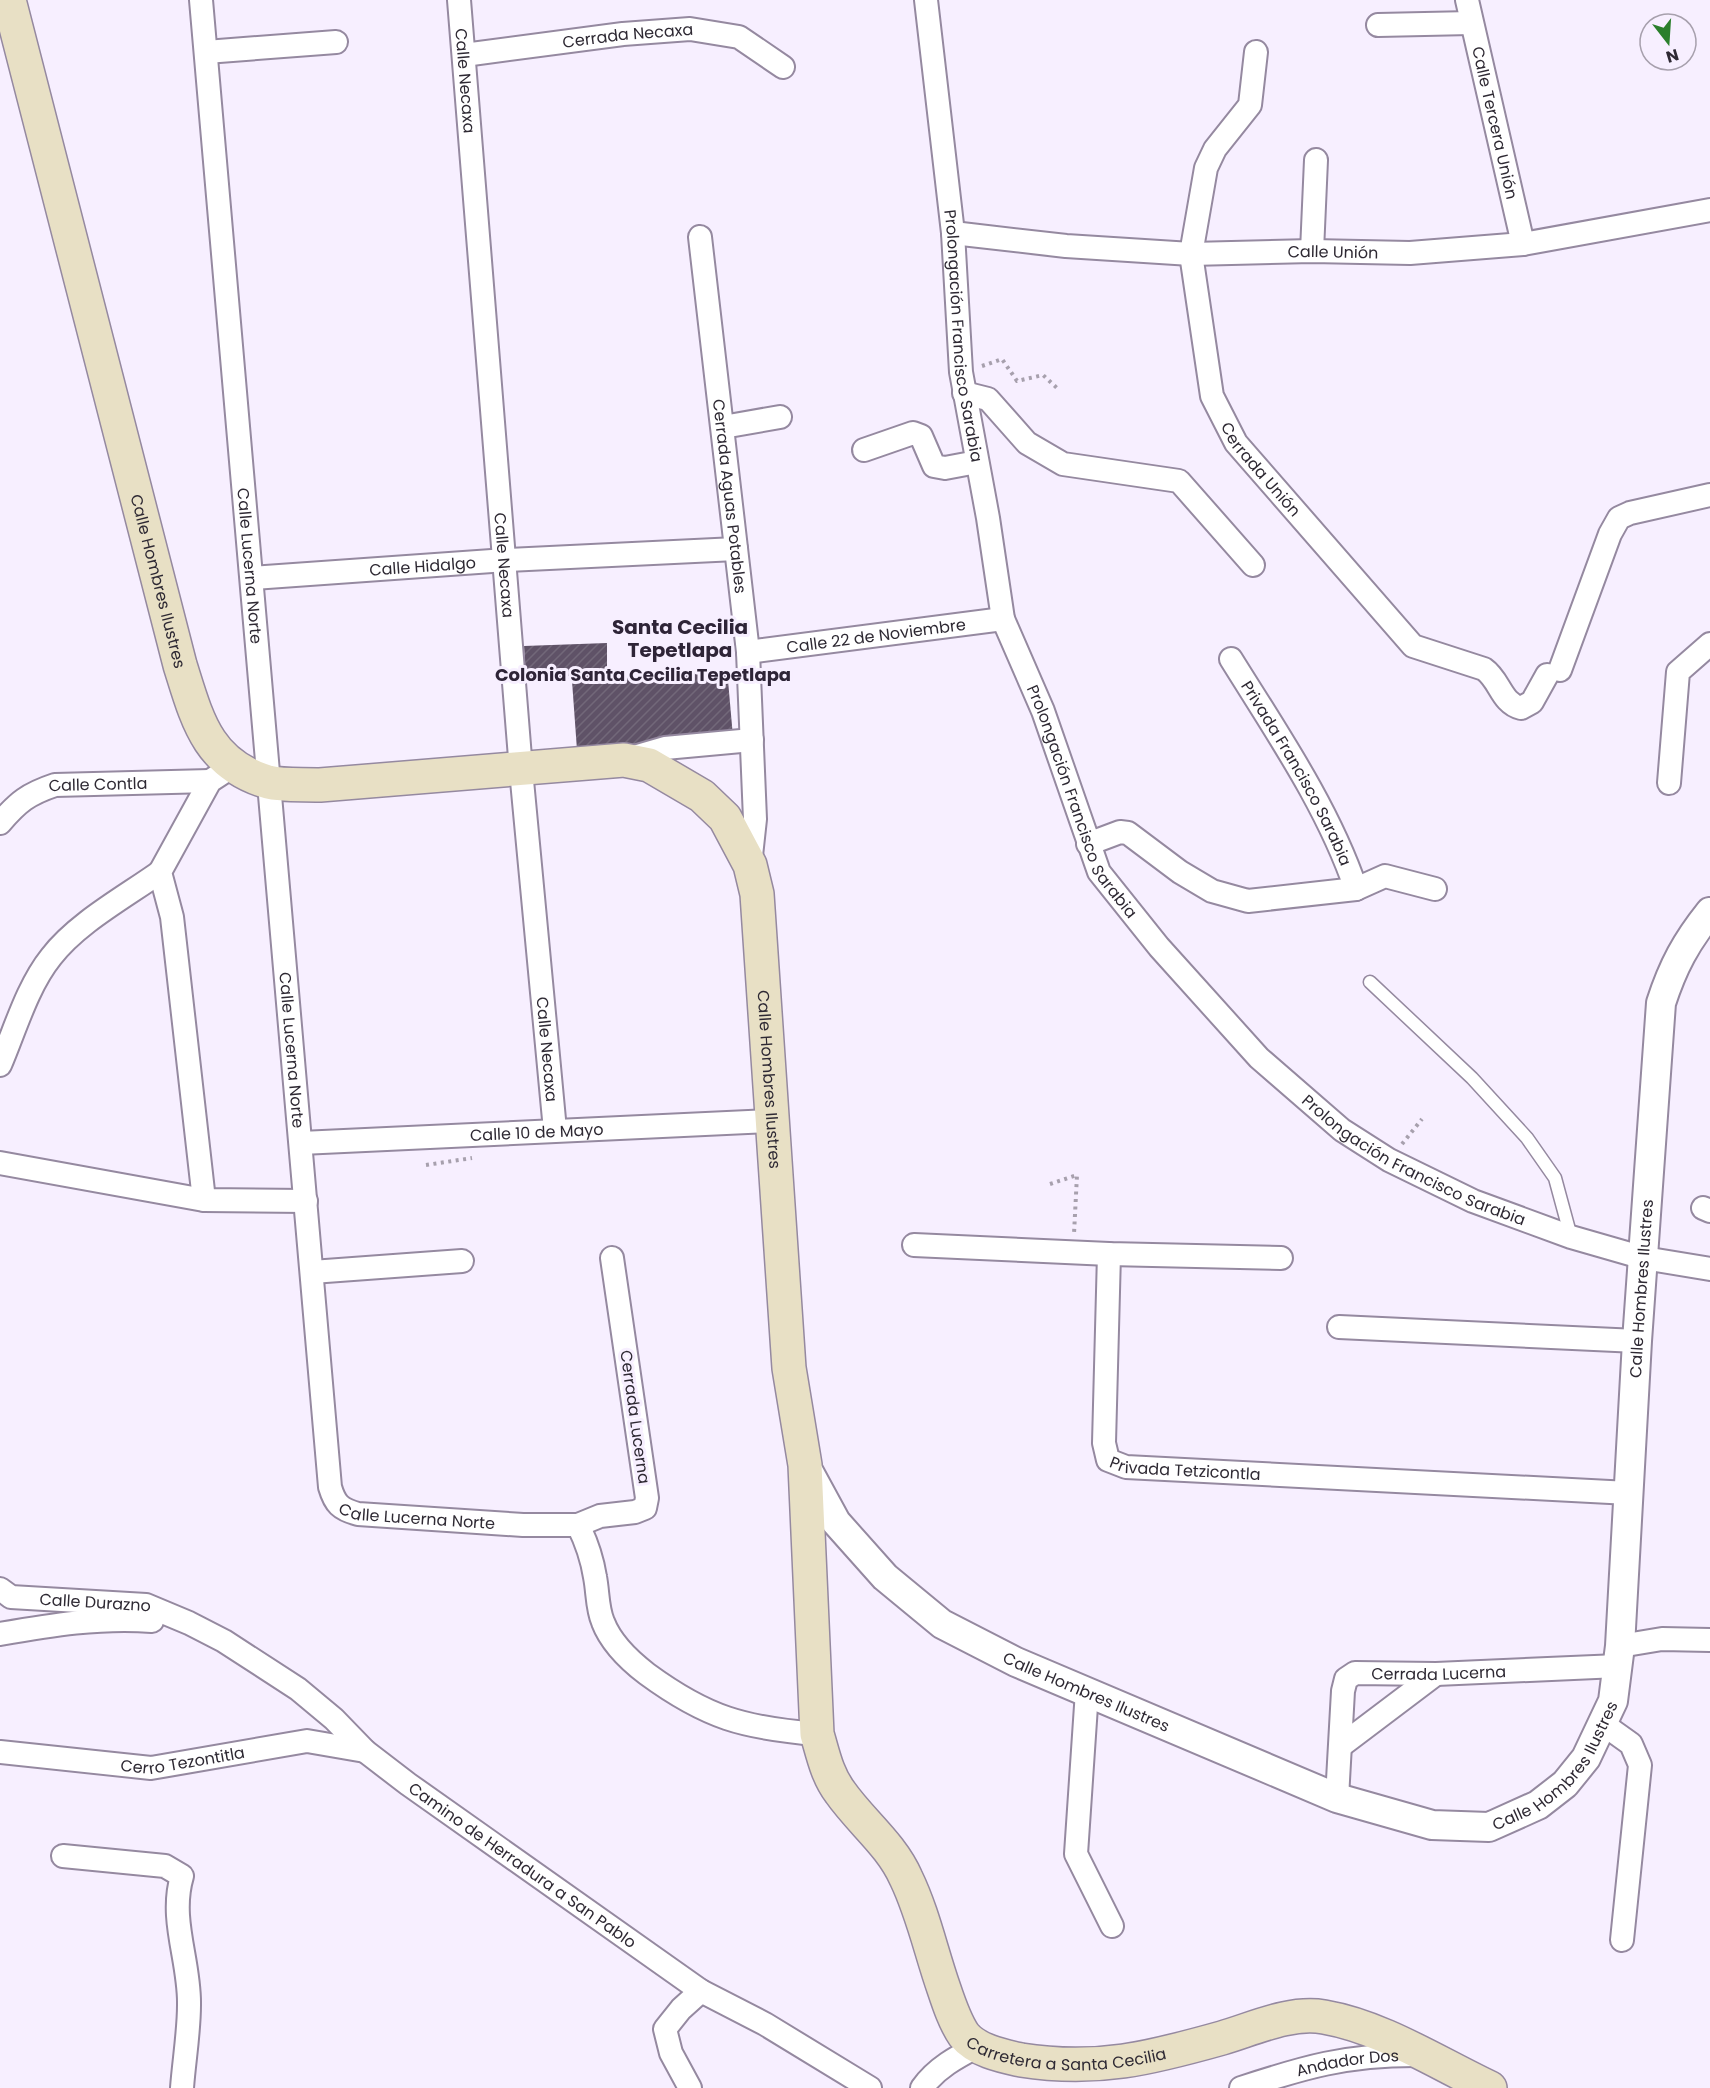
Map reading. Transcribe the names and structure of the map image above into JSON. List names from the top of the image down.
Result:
{
  "streets": {
    "main road": ["Calle Hombres Ilustres", "Carretera a Santa Cecilia"],
    "street": [
      "Cerrada Necaxa",
      "Calle Necaxa",
      "Calle Tercera Unión",
      "Calle Unión",
      "Prolongación Francisco Sarabia",
      "Cerrada Unión",
      "Cerrada Aguas Potables",
      "Calle Hidalgo",
      "Calle Lucerna Norte",
      "Calle 22 de Noviembre",
      "Privada Francisco Sarabia",
      "Calle Contla",
      "Calle 10 de Mayo",
      "Cerrada Lucerna",
      "Privada Tetzicontla",
      "Calle Durazno",
      "Cerro Tezontitla",
      "Camino de Herradura a San Pablo",
      "Andador Dos"
    ]
  },
  "crossings": [
    ["Cerrada Necaxa", "Calle Necaxa"],
    ["Calle Necaxa", "Calle Hidalgo"],
    ["Calle Necaxa", "Calle Hombres Ilustres"],
    ["Calle Necaxa", "Calle 10 de Mayo"],
    ["Calle Tercera Unión", "Calle Unión"],
    ["Calle Unión", "Prolongación Francisco Sarabia"],
    ["Calle Unión", "Cerrada Unión"],
    ["Prolongación Francisco Sarabia", "Calle Hombres Ilustres"],
    ["Prolongación Francisco Sarabia", "Calle 22 de Noviembre"],
    ["Cerrada Aguas Potables", "Calle Hidalgo"],
    ["Cerrada Aguas Potables", "Calle Hombres Ilustres"],
    ["Cerrada Aguas Potables", "Calle 22 de Noviembre"],
    ["Calle Hidalgo", "Calle Lucerna Norte"],
    ["Calle Lucerna Norte", "Calle Hombres Ilustres"],
    ["Calle Lucerna Norte", "Calle 10 de Mayo"],
    ["Calle Lucerna Norte", "Cerrada Lucerna"],
    ["Calle Hombres Ilustres", "Calle Contla"],
    ["Calle Hombres Ilustres", "Calle 10 de Mayo"],
    ["Calle Hombres Ilustres", "Cerrada Lucerna"],
    ["Calle Hombres Ilustres", "Privada Tetzicontla"],
    ["Calle Hombres Ilustres", "Carretera a Santa Cecilia"],
    ["Calle Durazno", "Camino de Herradura a San Pablo"],
    ["Cerro Tezontitla", "Camino de Herradura a San Pablo"],
    ["Carretera a Santa Cecilia", "Andador Dos"]
  ],
  "districts": ["Santa Cecilia Tepetlapa", "Colonia Santa Cecilia Tepetlapa"],
  "north": "bottom"
}
